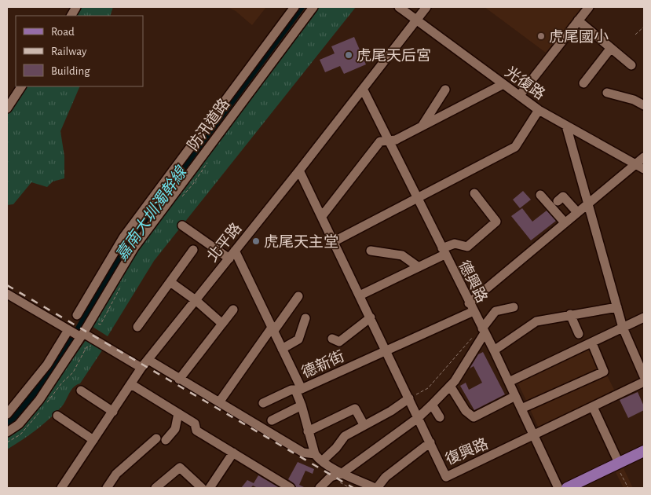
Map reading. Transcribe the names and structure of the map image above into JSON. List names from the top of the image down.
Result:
{
  "streets": {
    "street": [
      "光復路",
      "防汛道路",
      "北平路",
      "德興路",
      "德新街",
      "復興路"
    ]
  },
  "crossings": [
    ["光復路", "北平路"],
    ["光復路", "德新街"],
    ["北平路", "德興路"],
    ["北平路", "德新街"],
    ["北平路", "復興路"],
    ["德興路", "德新街"],
    ["德興路", "復興路"],
    ["德新街", "復興路"]
  ],
  "water": ["嘉南大圳濁幹線"],
  "places": ["虎尾國小", "虎尾天后宮", "虎尾天主堂"],
  "legend": ["Road", "Railway", "Building"]
}
